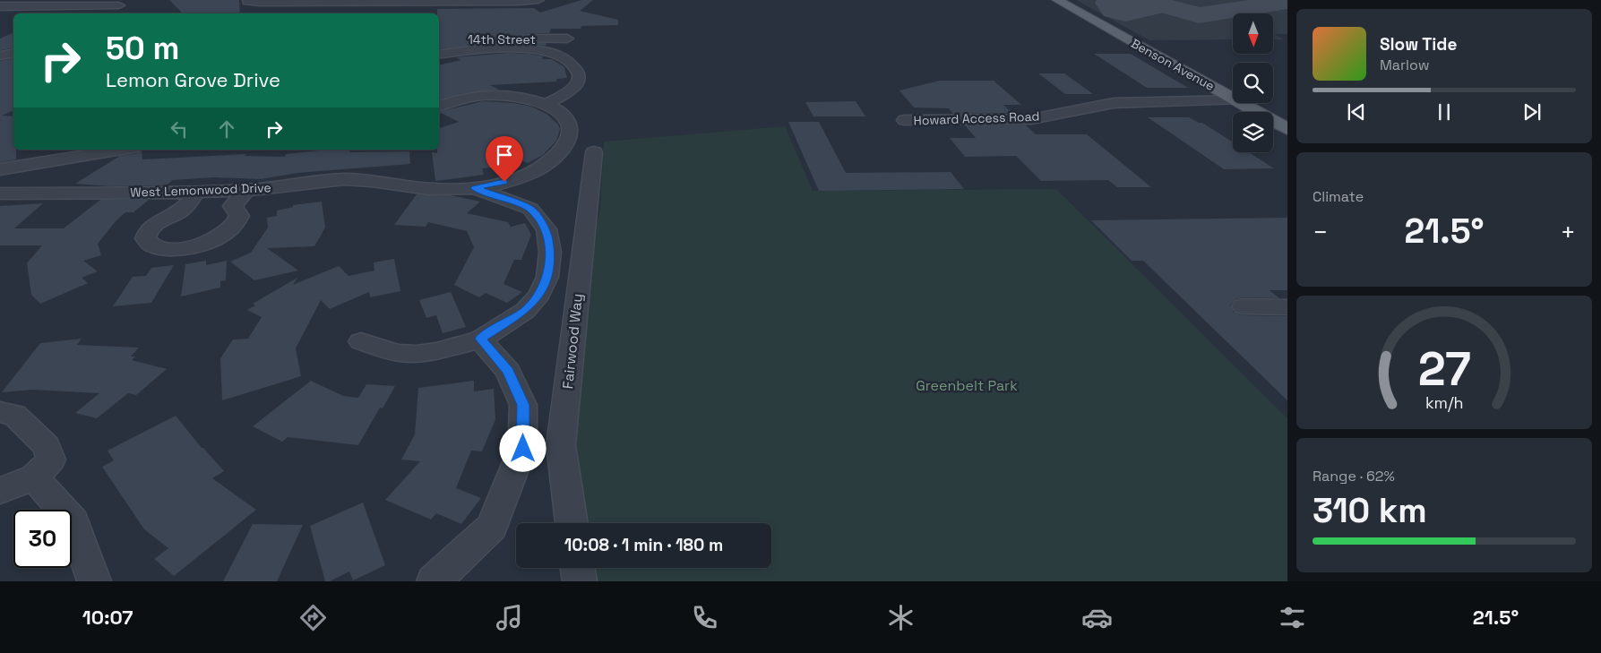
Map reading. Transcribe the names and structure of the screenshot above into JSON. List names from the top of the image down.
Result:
{
  "streets": {
    "main road": ["Benson Avenue"],
    "street": [
      "14th Street",
      "Howard Access Road",
      "West Lemonwood Drive",
      "Fairwood Way"
    ]
  },
  "parks": ["Greenbelt Park"],
  "north": "bottom",
  "page": {
    "turn": ["50 m", "Lemon Grove Drive"],
    "song": ["Slow Tide", "Marlow"],
    "tile": [
      "Climate",
      ["Range · 62%", "310 km"]
    ],
    "heat": ["−", "21.5°", "+"],
    "limit": "30",
    "trip": "10:08 · 1 min · 180 m",
    "tabs": ["10:07", "21.5°"],
    "gauge": ["27", "km/h"]
  }
}
